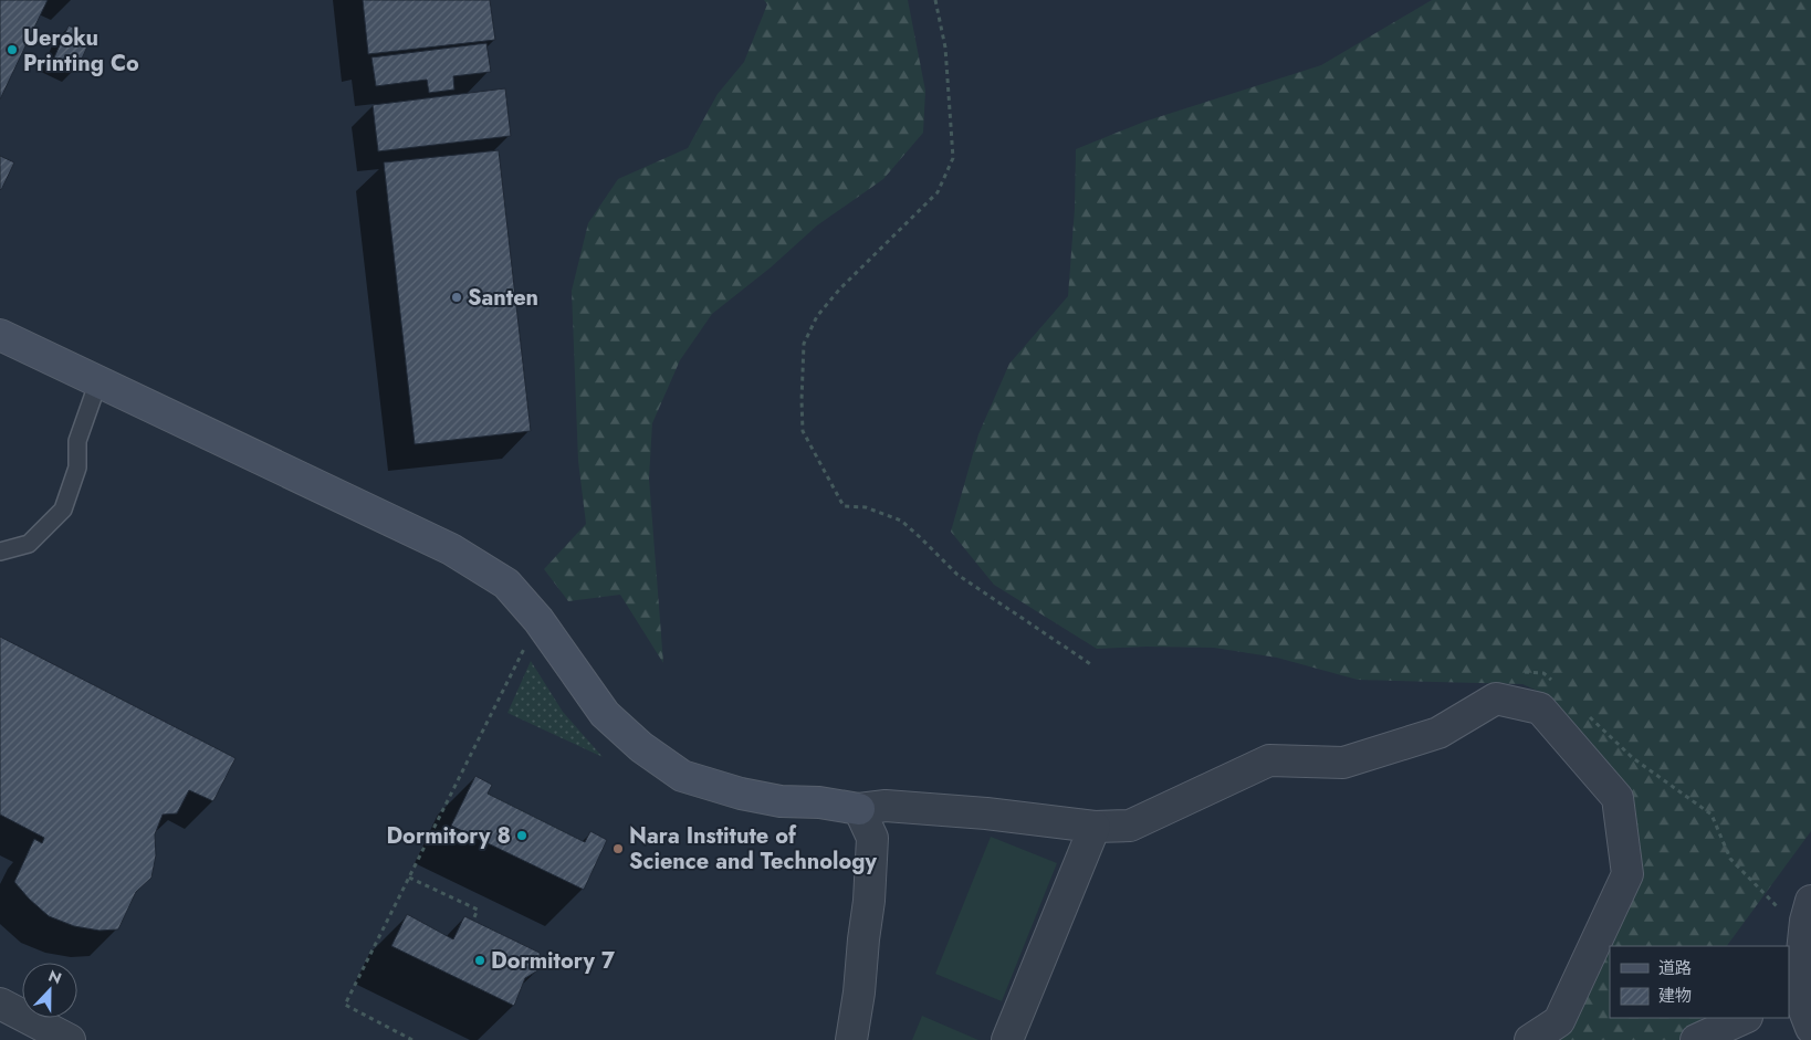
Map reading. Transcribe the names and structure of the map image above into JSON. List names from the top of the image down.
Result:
{
  "places": [
    "Ueroku Printing Co",
    "Santen",
    "Dormitory 8",
    "Nara Institute of Science and Technology",
    "Dormitory 7"
  ],
  "legend": ["道路", "建物"],
  "north": "top"
}
